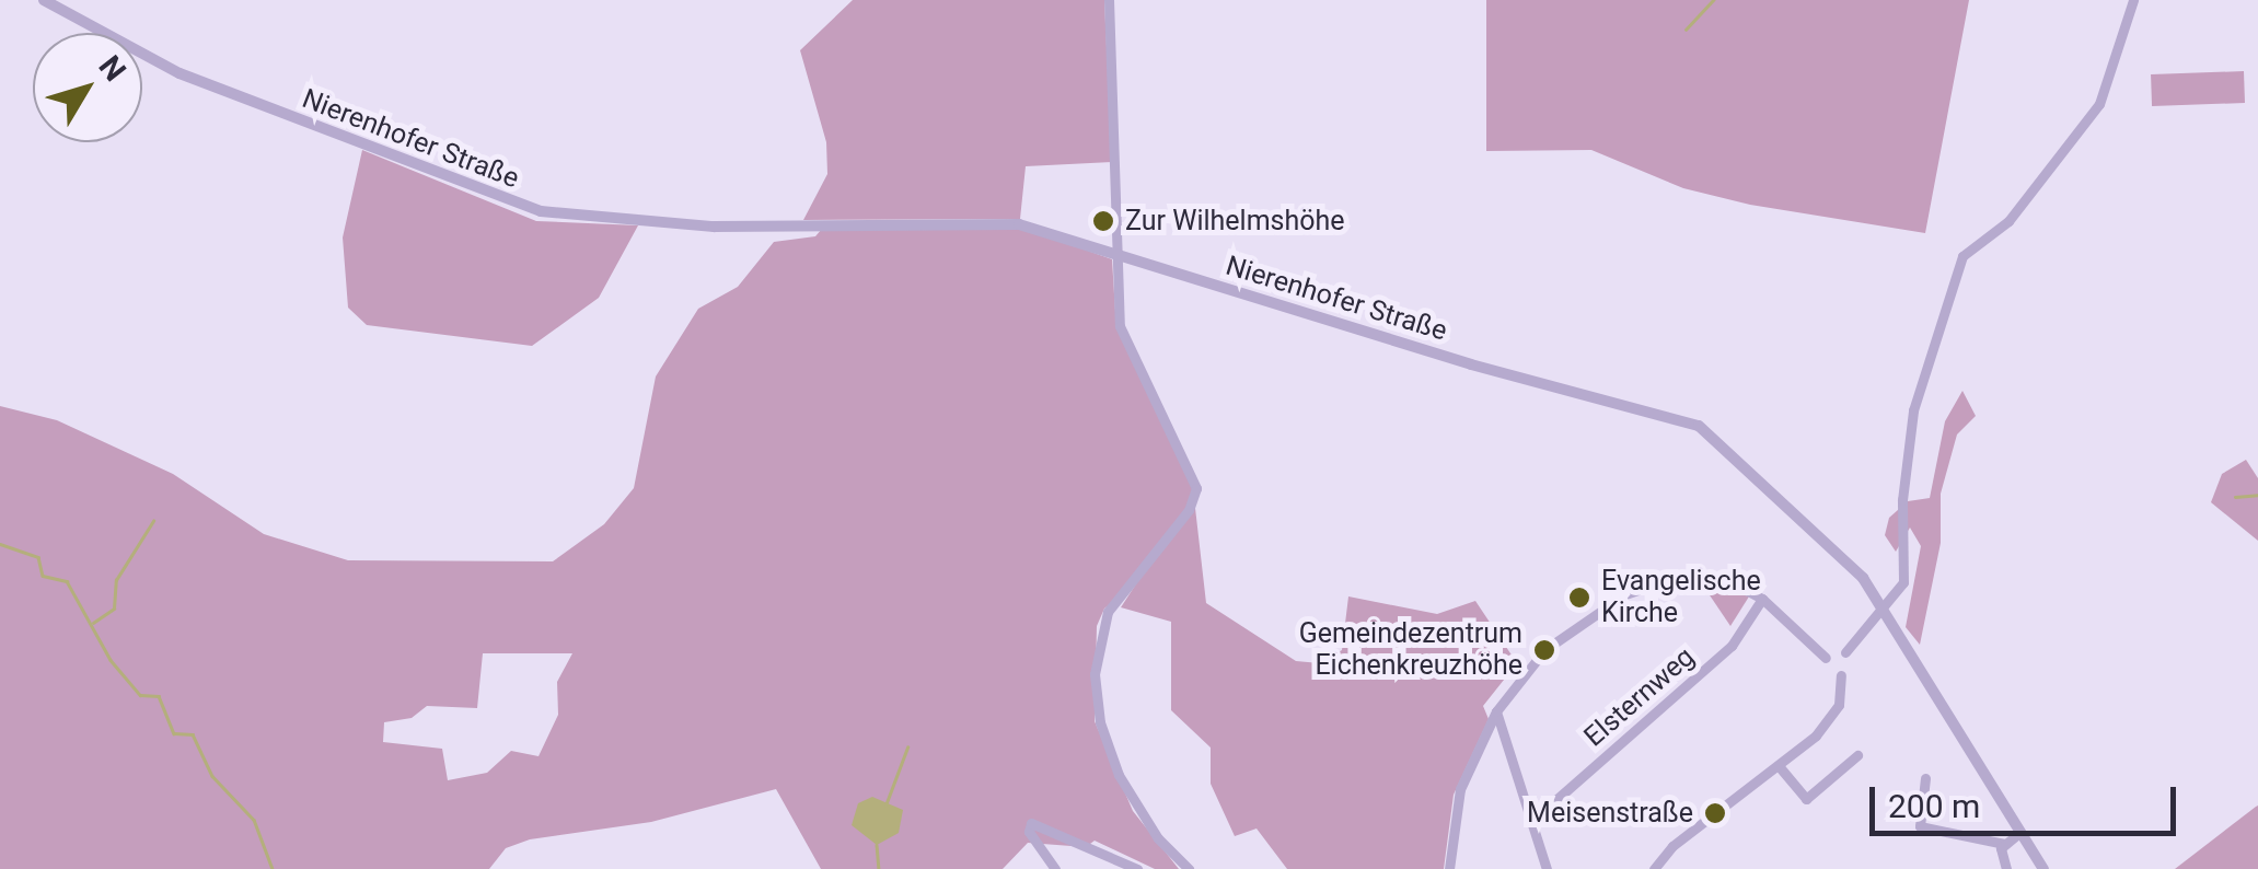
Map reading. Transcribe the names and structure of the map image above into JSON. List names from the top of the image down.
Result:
{
  "streets": {
    "street": ["Nierenhofer Straße", "Elsternweg"]
  },
  "places": [
    "Zur Wilhelmshöhe",
    "Evangelische Kirche",
    "Gemeindezentrum Eichenkreuzhöhe",
    "Meisenstraße"
  ],
  "scale_bar": "200 m",
  "north": "top right"
}
